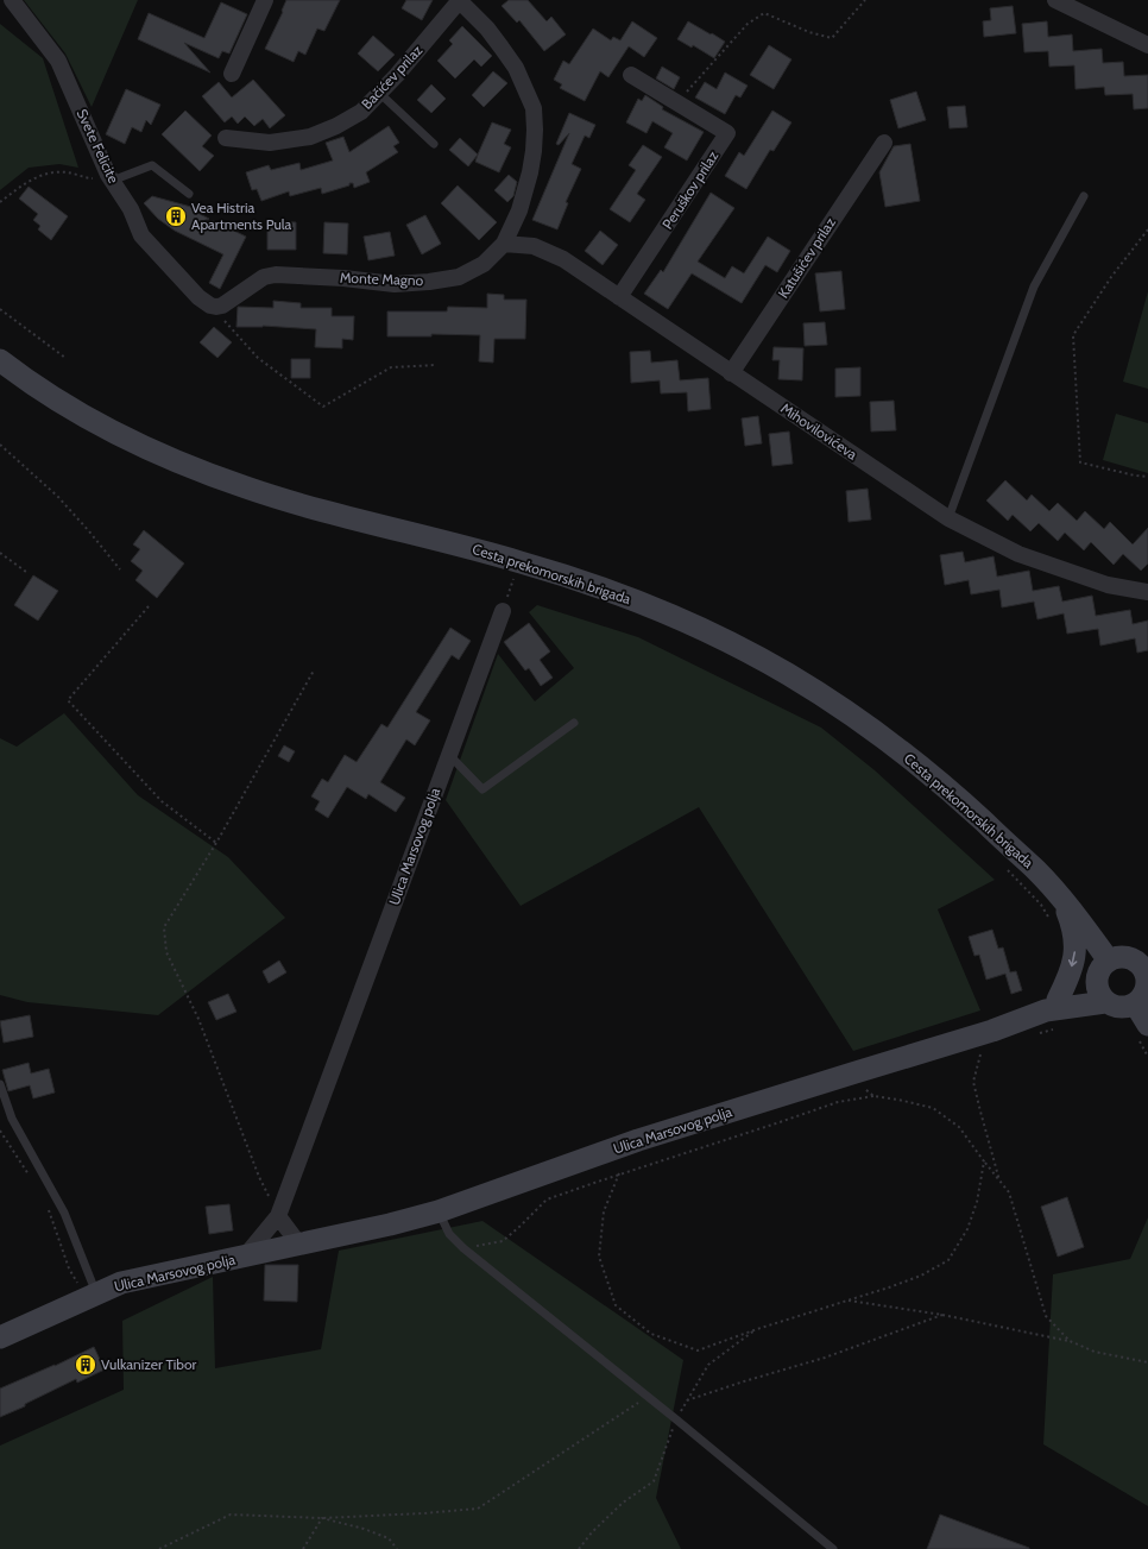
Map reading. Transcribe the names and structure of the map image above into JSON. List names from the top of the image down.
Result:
{
  "streets": {
    "main road": ["Cesta prekomorskih brigada", "Ulica Marsovog polja"],
    "street": [
      "Bačićev prilaz",
      "Svete Felicite",
      "Peruškov prilaz",
      "Katušićev prilaz",
      "Monte Magno",
      "Mihovilovićeva"
    ]
  },
  "crossings": [
    ["Bačićev prilaz", "Monte Magno"],
    ["Svete Felicite", "Monte Magno"],
    ["Peruškov prilaz", "Mihovilovićeva"],
    ["Katušićev prilaz", "Mihovilovićeva"],
    ["Monte Magno", "Mihovilovićeva"],
    ["Cesta prekomorskih brigada", "Ulica Marsovog polja"]
  ],
  "places": {
    "building": ["Vea Histria Apartments Pula", "Vulkanizer Tibor"]
  }
}
